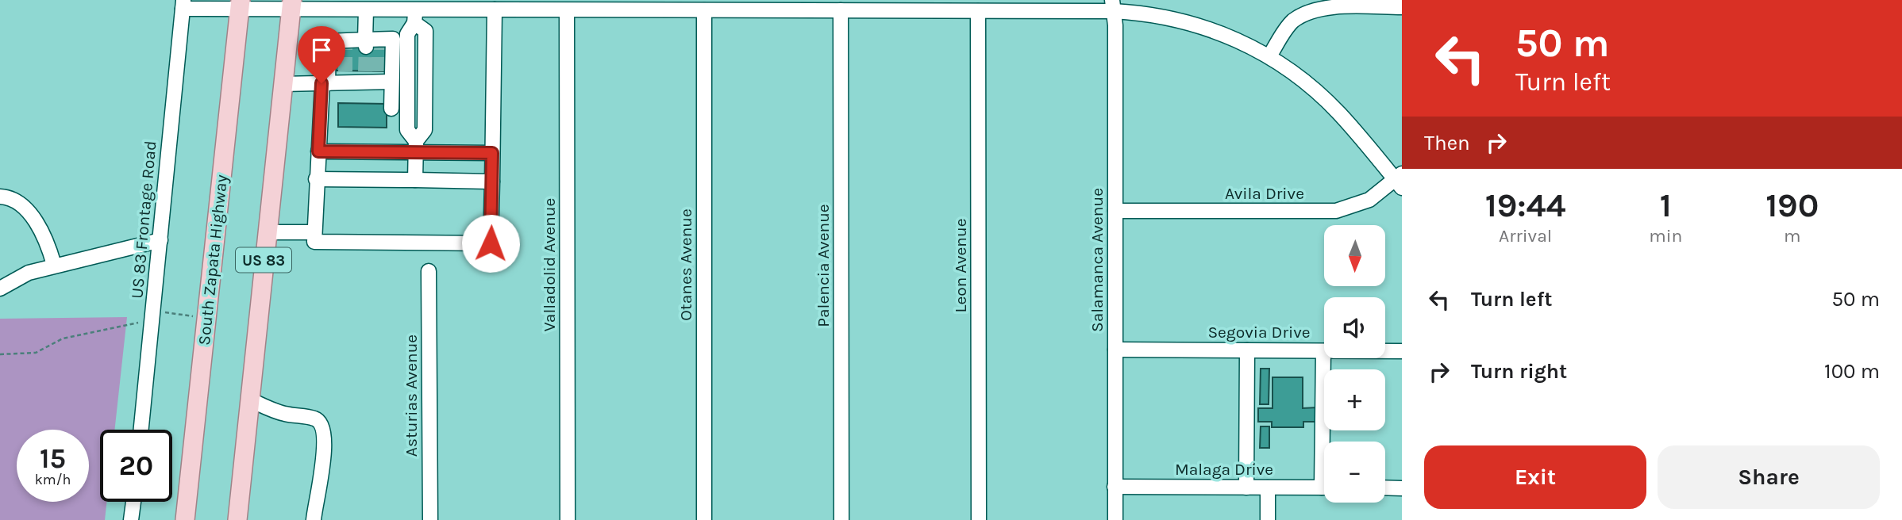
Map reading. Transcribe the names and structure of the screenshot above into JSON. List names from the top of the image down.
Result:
{
  "streets": {
    "main road": ["South Zapata Highway", "US 83"],
    "street": [
      "Avila Drive",
      "US 83 Frontage Road",
      "Salamanca Avenue",
      "Valladolid Avenue",
      "Otanes Avenue",
      "Palencia Avenue",
      "Leon Avenue",
      "Segovia Drive",
      "Asturias Avenue",
      "Malaga Drive"
    ]
  },
  "crossings": [
    ["Avila Drive", "Salamanca Avenue"],
    ["Salamanca Avenue", "Segovia Drive"],
    ["Salamanca Avenue", "Malaga Drive"]
  ],
  "north": "bottom",
  "page": {
    "turn": ["50 m", "Turn left"],
    "then": "Then",
    "eta": [
      "19:44",
      "Arrival",
      "1",
      "min",
      "190",
      "m"
    ],
    "map_buttons": ["+", "−"],
    "list": [
      {
        "name": "Turn left",
        "value": "50 m"
      },
      {
        "name": "Turn right",
        "value": "100 m"
      }
    ],
    "speed": "15 km/h",
    "limit": "20",
    "buttons": ["Exit", "Share"]
  }
}
